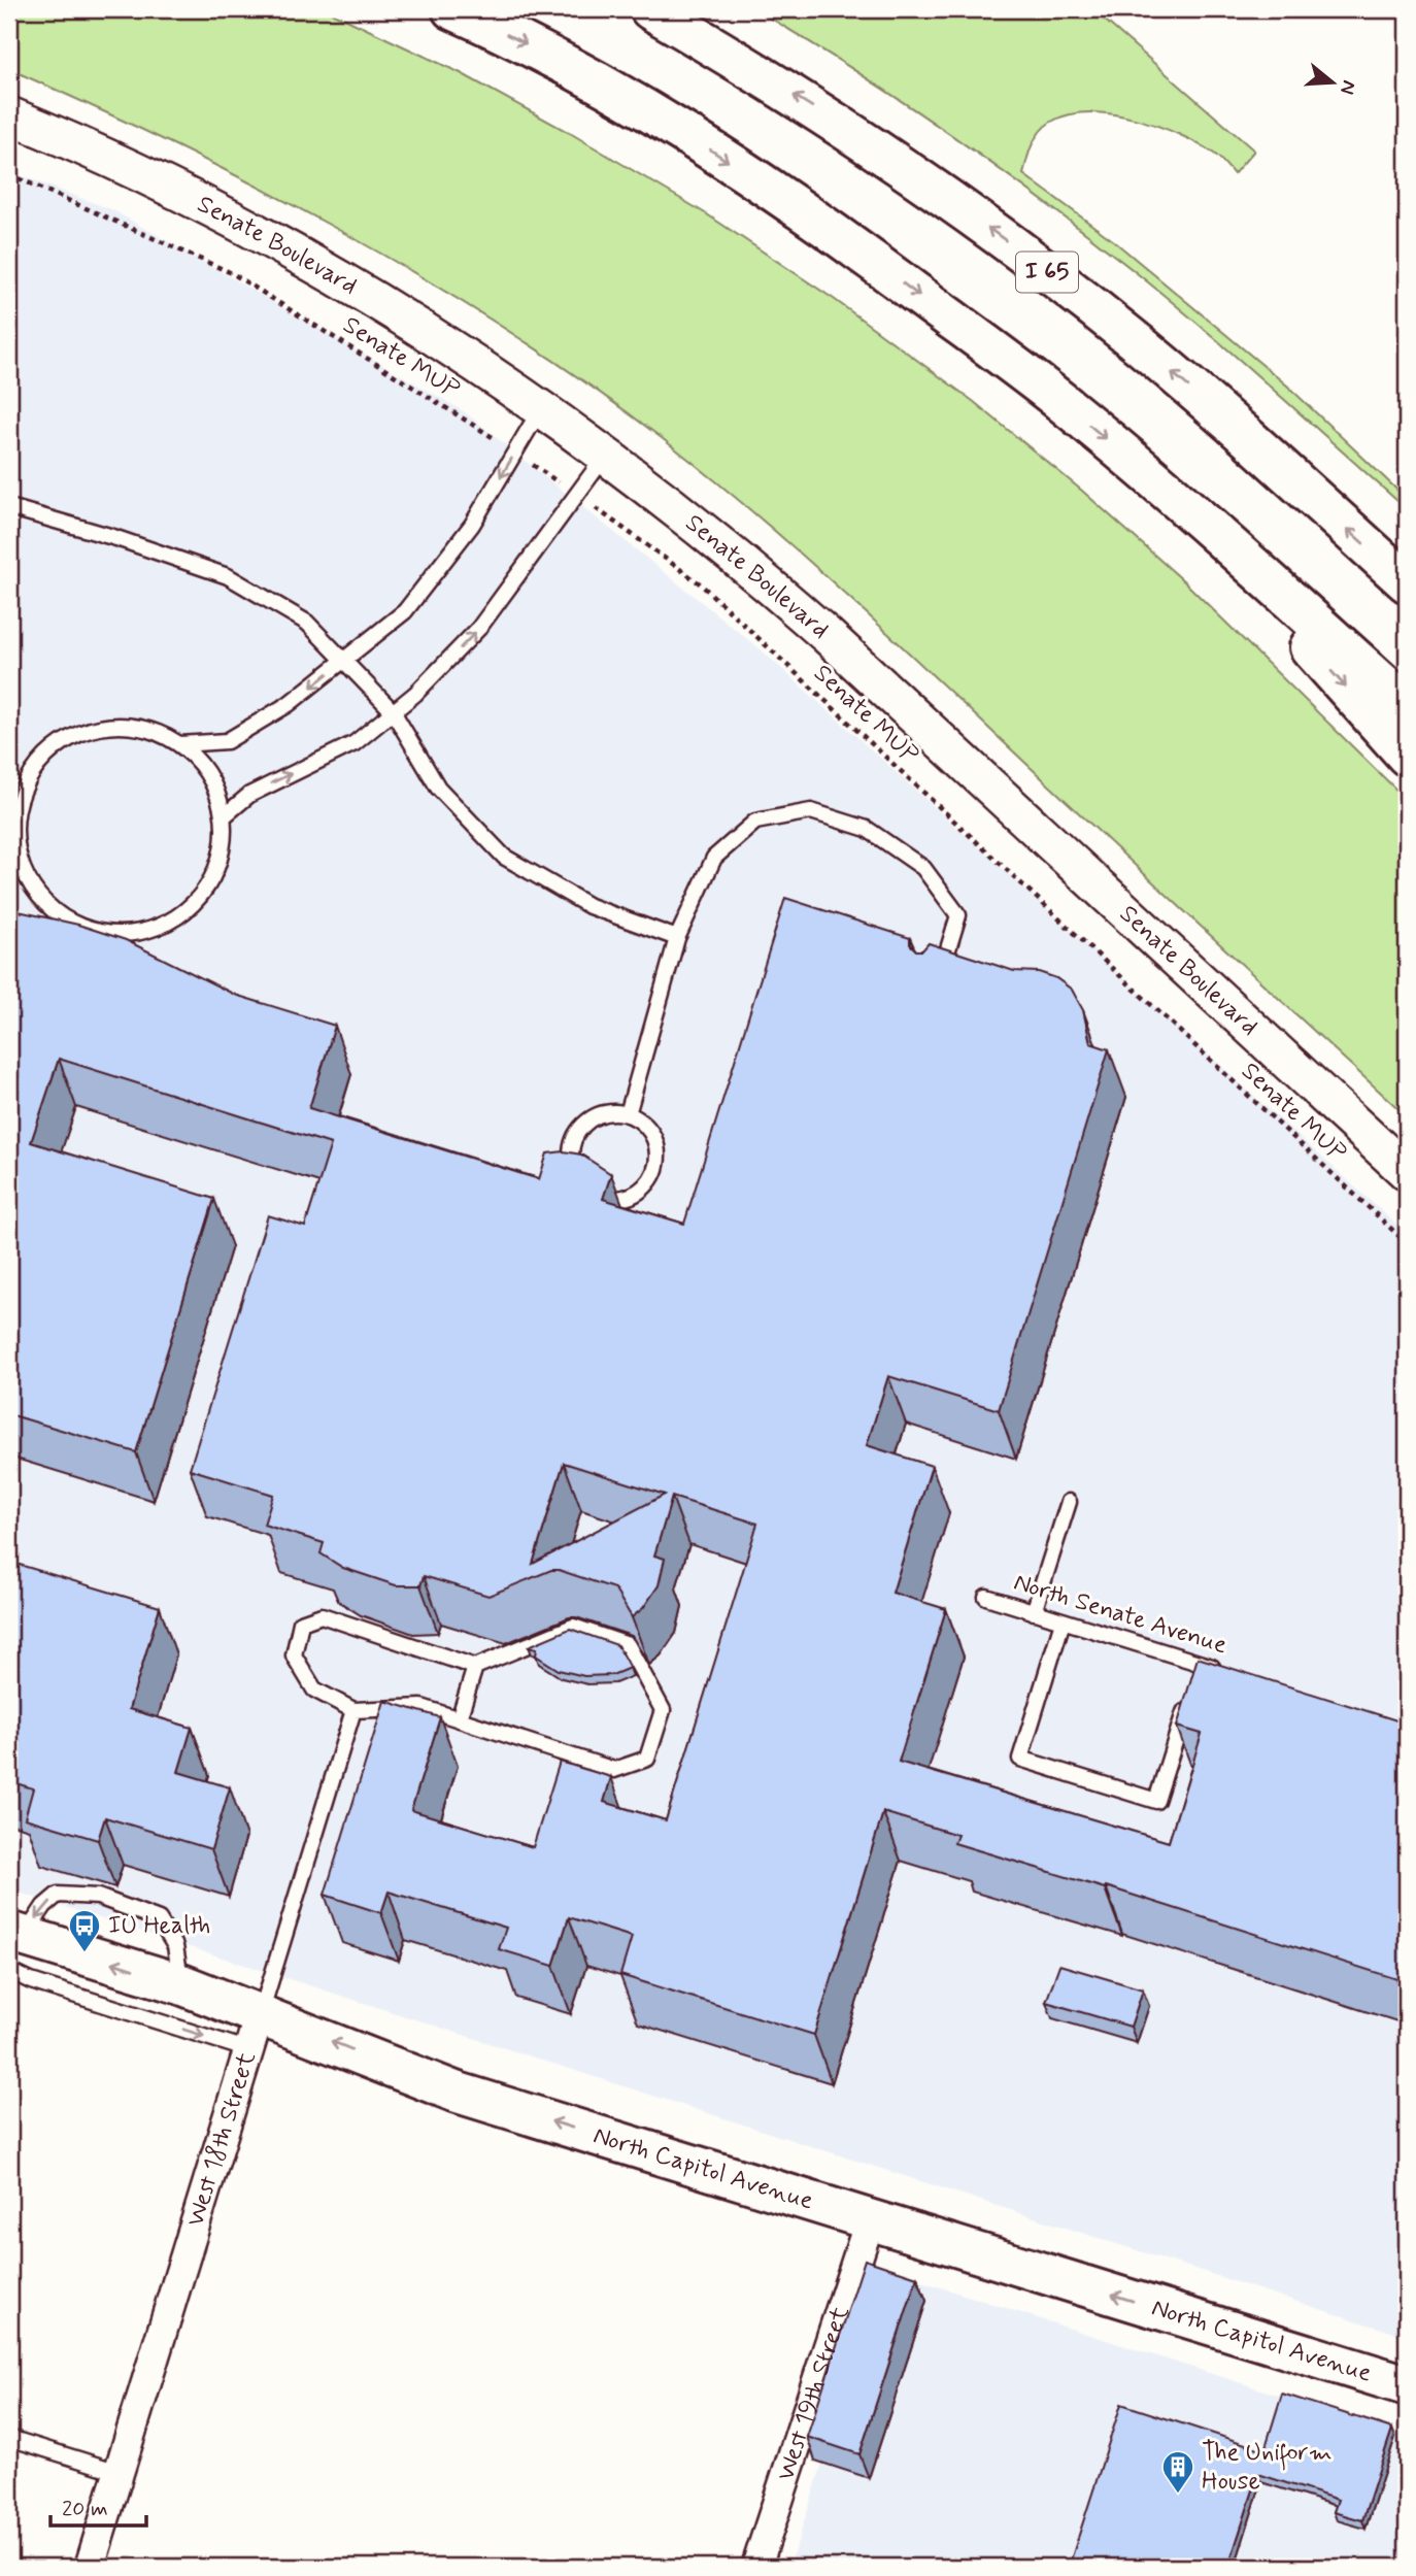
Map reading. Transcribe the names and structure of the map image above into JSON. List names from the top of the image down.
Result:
{
  "streets": {
    "main road": ["I 65", "North Capitol Avenue"],
    "street": ["Senate Boulevard", "West 18th Street", "West 19th Street"],
    "lane": ["North Senate Avenue"],
    "path": ["Senate MUP"]
  },
  "crossings": [
    ["West 18th Street", "North Capitol Avenue"],
    ["North Capitol Avenue", "West 19th Street"]
  ],
  "one_way": ["North Capitol Avenue"],
  "places": {
    "bus stop": ["IU Health"],
    "building": ["The Uniform House"]
  },
  "scale_bar": "20 m",
  "north": "right"
}
